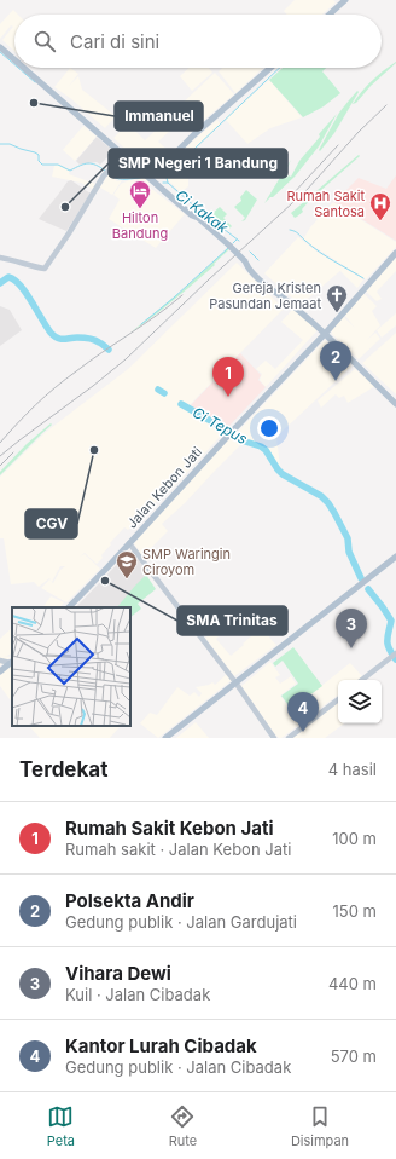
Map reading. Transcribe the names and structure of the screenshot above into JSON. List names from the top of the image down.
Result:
{
  "streets": {
    "main road": ["Jalan Kebon Jati"]
  },
  "water": ["Ci Kakak", "Ci Tepus"],
  "places": {
    "other": [
      "Immanuel",
      "SMP Negeri 1 Bandung",
      "CGV",
      "SMA Trinitas"
    ],
    "hotel": ["Hilton Bandung"],
    "hospital": ["Rumah Sakit Santosa"],
    "church": ["Gereja Kristen Pasundan Jemaat"],
    "school or university": ["SMP Waringin Ciroyom"]
  },
  "page": {
    "search": "Cari di sini",
    "pins": [
      "2",
      "1",
      "3",
      "4"
    ],
    "heading": ["Terdekat", "4 hasil"],
    "list": [
      {
        "mark": "1",
        "name": "Rumah Sakit Kebon Jati",
        "note": "Rumah sakit · Jalan Kebon Jati",
        "value": "100 m"
      },
      {
        "mark": "2",
        "name": "Polsekta Andir",
        "note": "Gedung publik · Jalan Gardujati",
        "value": "150 m"
      },
      {
        "mark": "3",
        "name": "Vihara Dewi",
        "note": "Kuil · Jalan Cibadak",
        "value": "440 m"
      },
      {
        "mark": "4",
        "name": "Kantor Lurah Cibadak",
        "note": "Gedung publik · Jalan Cibadak",
        "value": "570 m"
      }
    ],
    "nav": ["Peta", "Rute", "Disimpan"]
  }
}
